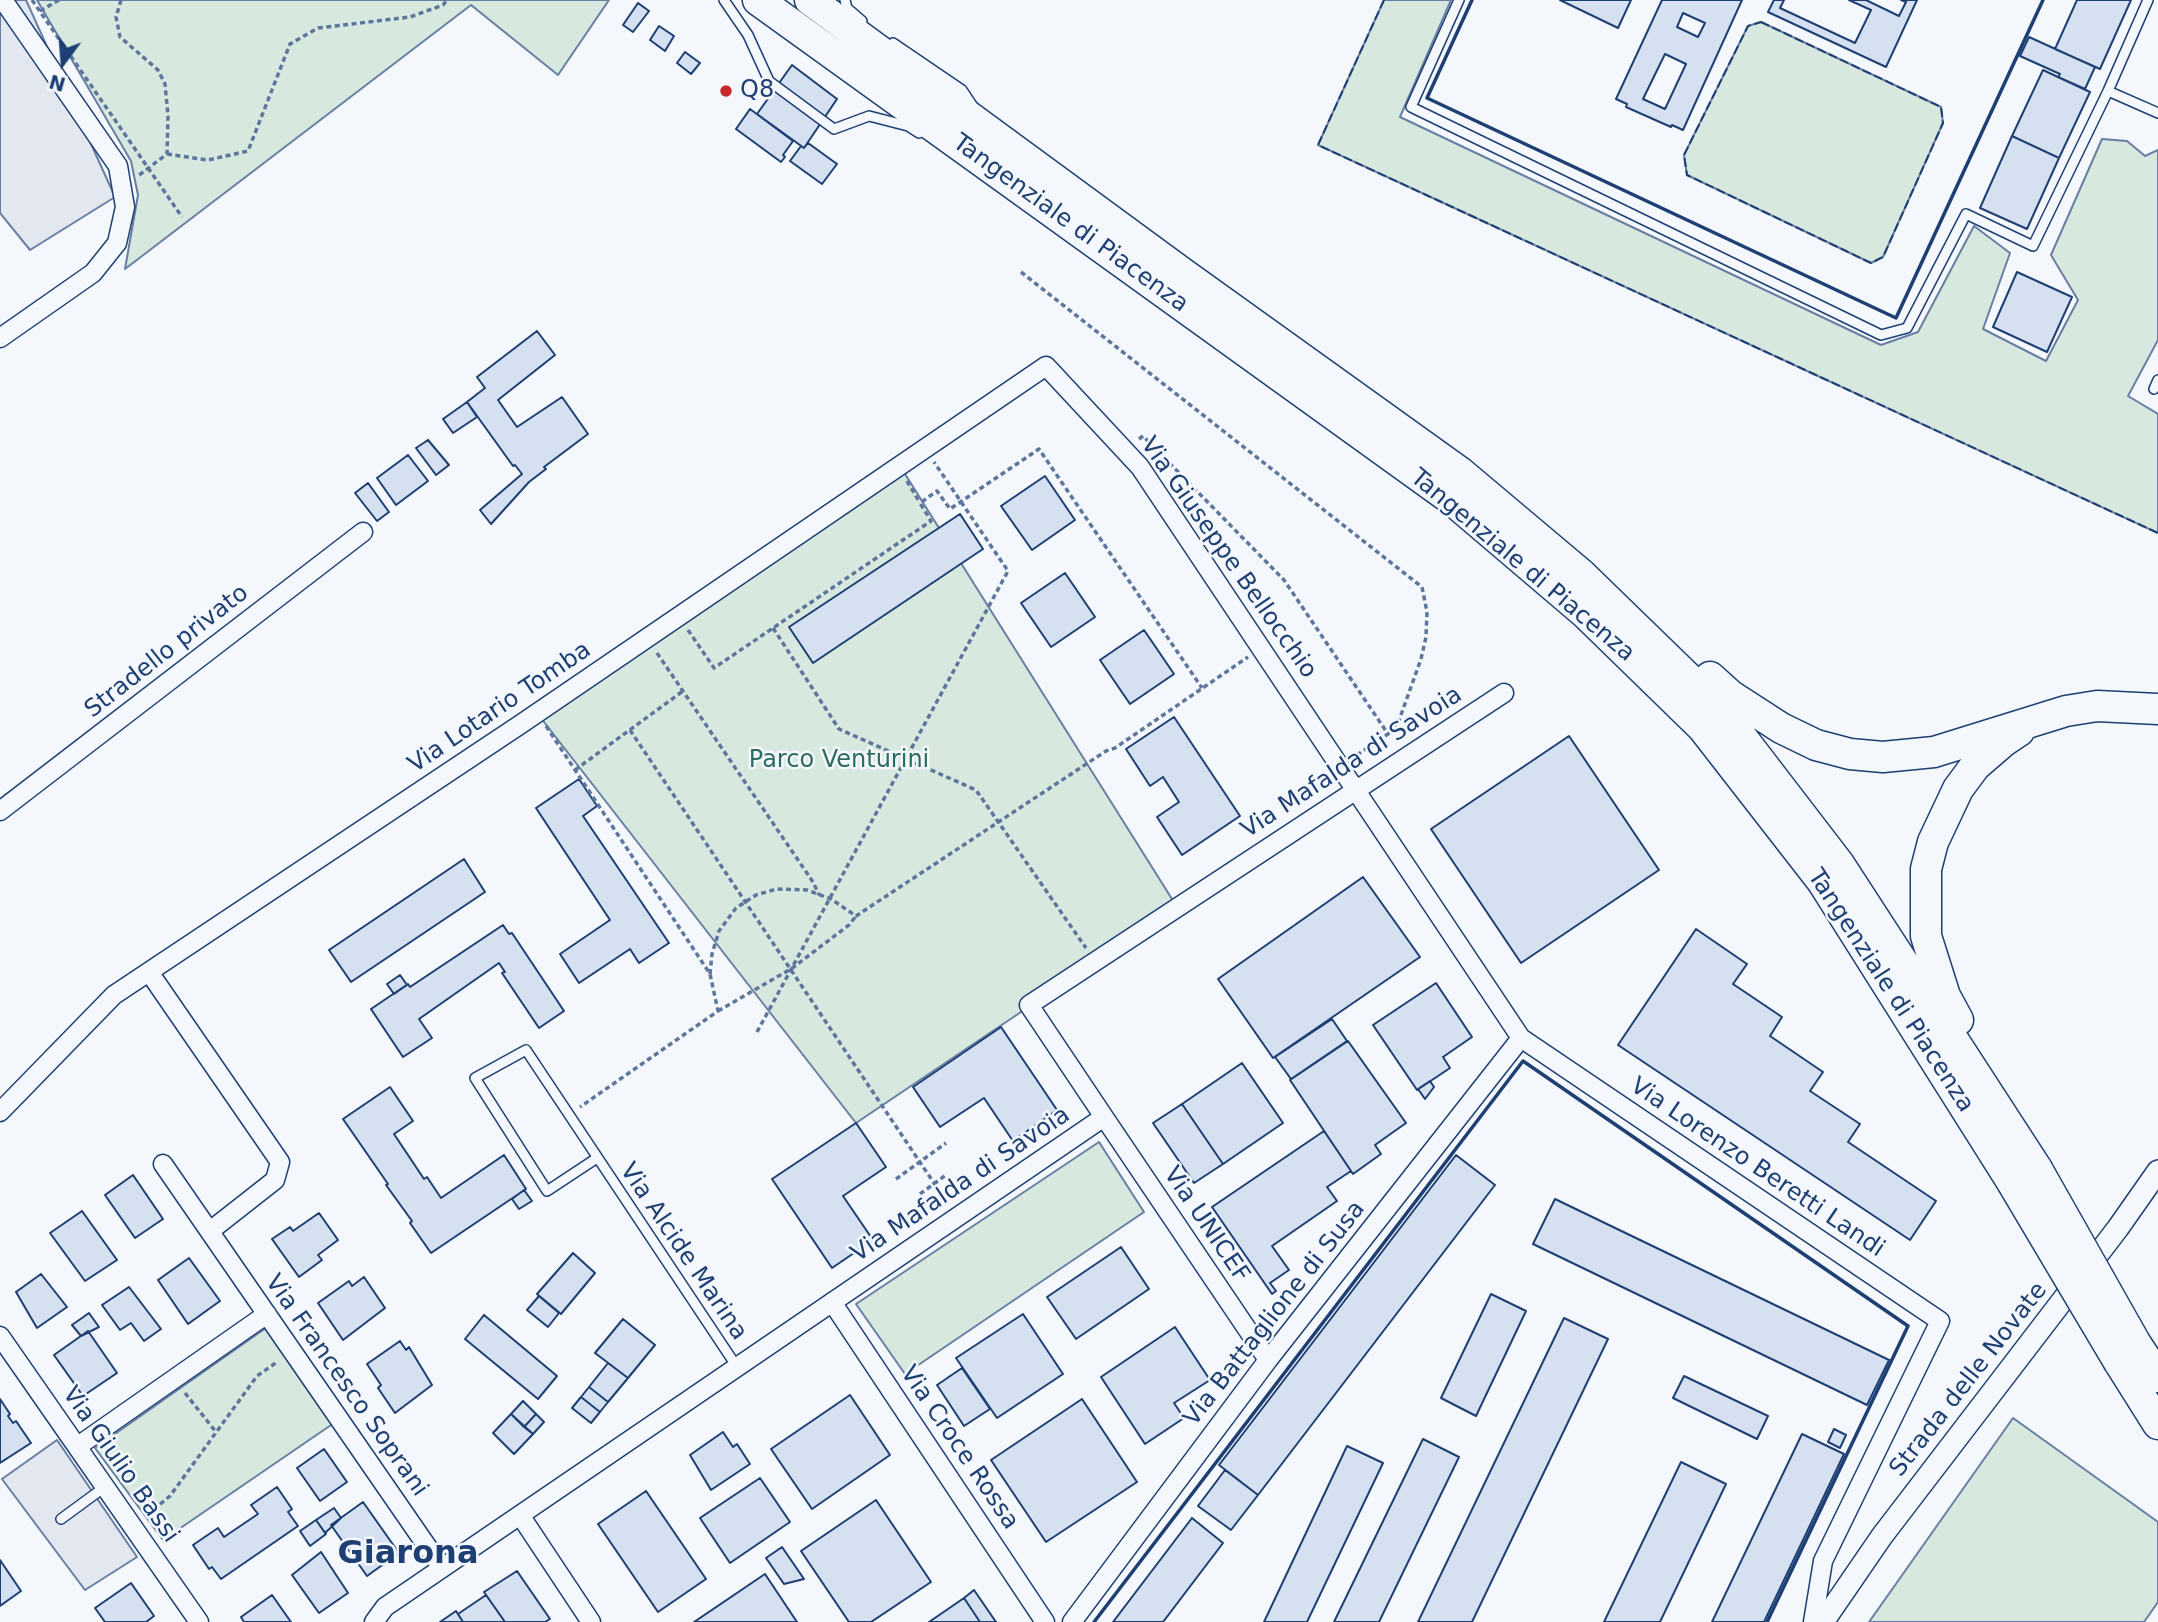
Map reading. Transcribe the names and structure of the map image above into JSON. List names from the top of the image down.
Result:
{
  "streets": {
    "highway": ["Tangenziale di Piacenza"],
    "street": [
      "Via Giuseppe Bellocchio",
      "Stradello privato",
      "Via Lotario Tomba",
      "Via Mafalda di Savoia",
      "Via Lorenzo Beretti Landi",
      "Via UNICEF",
      "Via Battaglione di Susa",
      "Strada delle Novate",
      "Via Francesco Soprani",
      "Via Croce Rossa",
      "Via Giulio Bassi"
    ],
    "lane": ["Via Alcide Marina"]
  },
  "crossings": [
    ["Via Giuseppe Bellocchio", "Via Lotario Tomba"],
    ["Via Giuseppe Bellocchio", "Via Mafalda di Savoia"],
    ["Via Giuseppe Bellocchio", "Via Lorenzo Beretti Landi"],
    ["Via Mafalda di Savoia", "Via Lorenzo Beretti Landi"],
    ["Via Mafalda di Savoia", "Via UNICEF"],
    ["Via Mafalda di Savoia", "Via Alcide Marina"],
    ["Via Mafalda di Savoia", "Via Francesco Soprani"],
    ["Via Mafalda di Savoia", "Via Croce Rossa"],
    ["Via Lorenzo Beretti Landi", "Via Battaglione di Susa"],
    ["Via UNICEF", "Via Battaglione di Susa"]
  ],
  "districts": ["Giarona"],
  "parks": ["Parco Venturini"],
  "places": ["Q8"],
  "north": "bottom"
}
